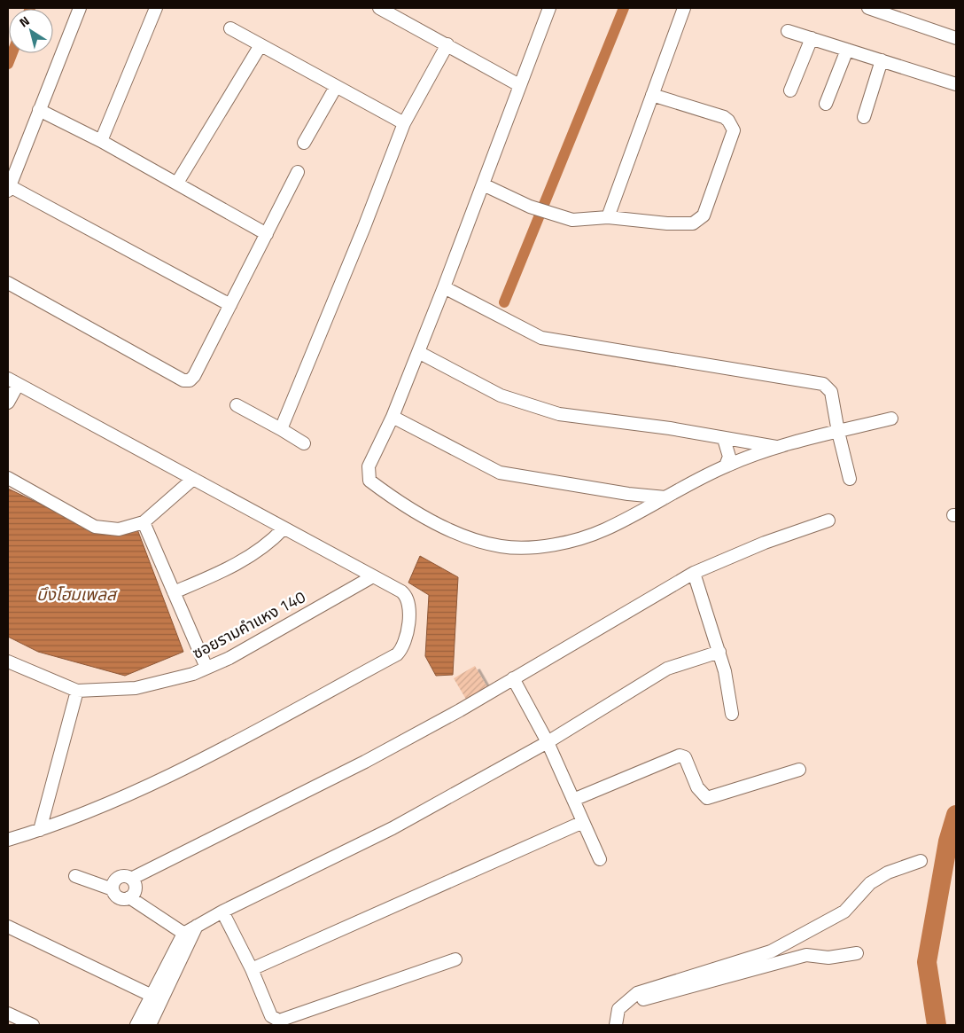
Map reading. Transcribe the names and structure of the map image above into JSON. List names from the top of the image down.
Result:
{
  "streets": {
    "street": ["ซอยรามคำแหง 140"]
  },
  "water": ["บึงโฮมเพลส"],
  "north": "top left"
}
